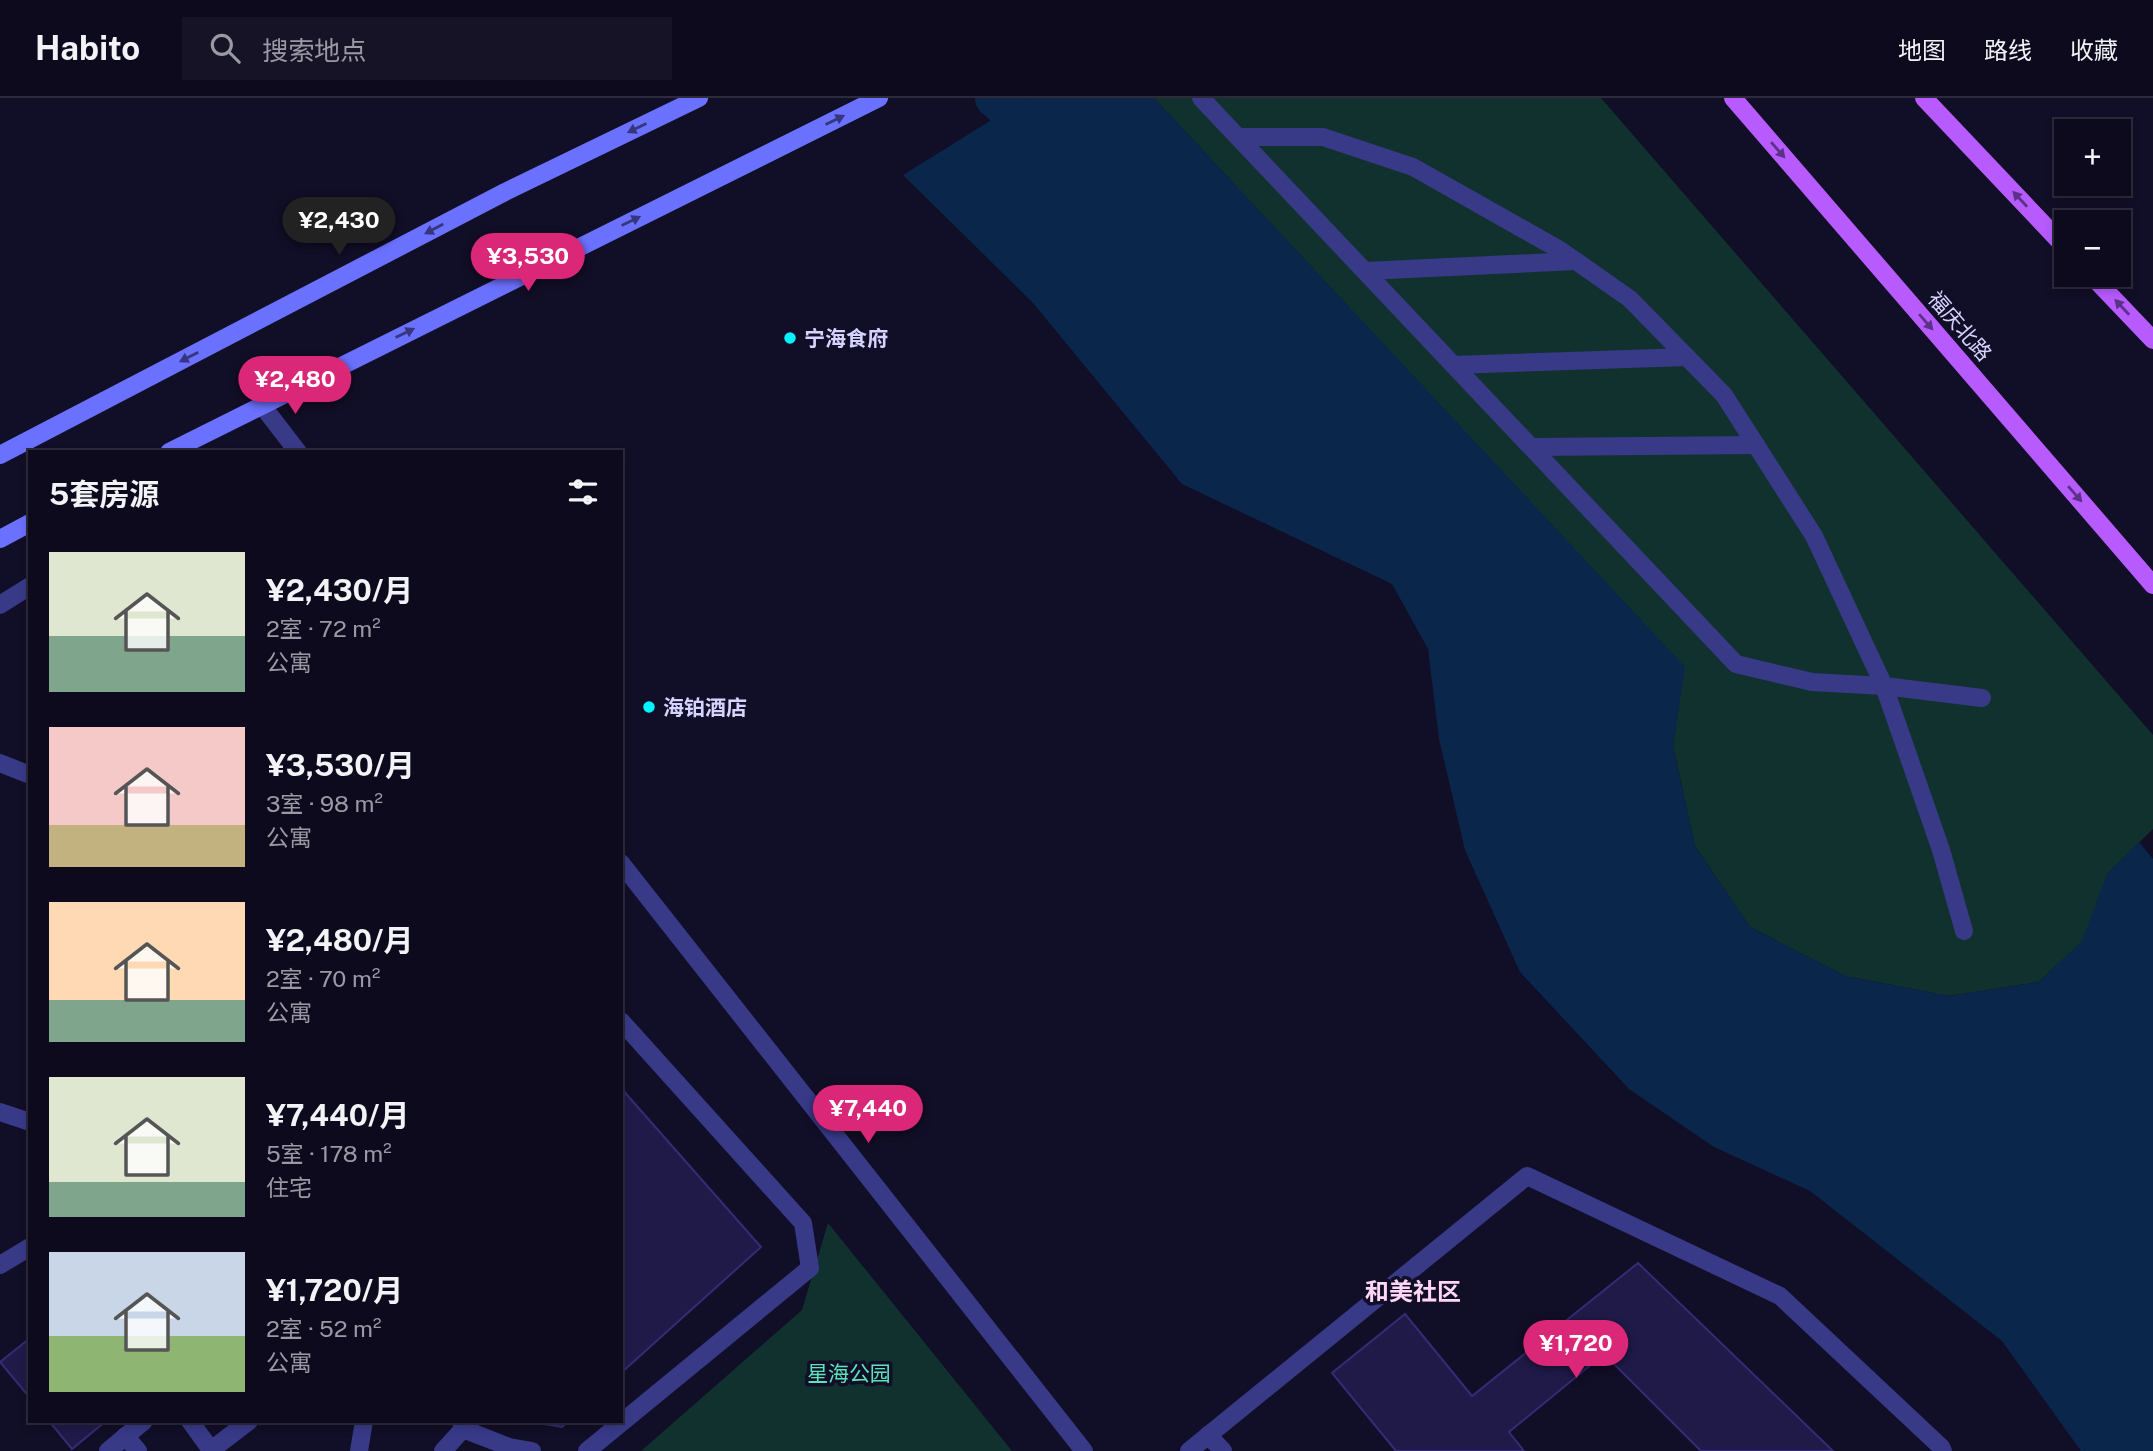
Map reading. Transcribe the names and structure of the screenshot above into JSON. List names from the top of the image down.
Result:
{
  "streets": {
    "main road": ["福庆北路"]
  },
  "districts": ["和美社区"],
  "parks": ["星海公园"],
  "places": ["宁海食府", "海铂酒店"],
  "page": {
    "header": "Habito",
    "search": "搜索地点",
    "nav": ["地图", "路线", "收藏"],
    "map_buttons": ["+", "−"],
    "price": [
      "¥2,430",
      "¥3,530",
      "¥2,480",
      "¥7,440",
      "¥1,720"
    ],
    "heading": "5套房源",
    "list": [
      {
        "name": "¥2,430/月",
        "note": "2室 · 72 m² · 公寓"
      },
      {
        "name": "¥3,530/月",
        "note": "3室 · 98 m² · 公寓"
      },
      {
        "name": "¥2,480/月",
        "note": "2室 · 70 m² · 公寓"
      },
      {
        "name": "¥7,440/月",
        "note": "5室 · 178 m² · 住宅"
      },
      {
        "name": "¥1,720/月",
        "note": "2室 · 52 m² · 公寓"
      }
    ]
  }
}
